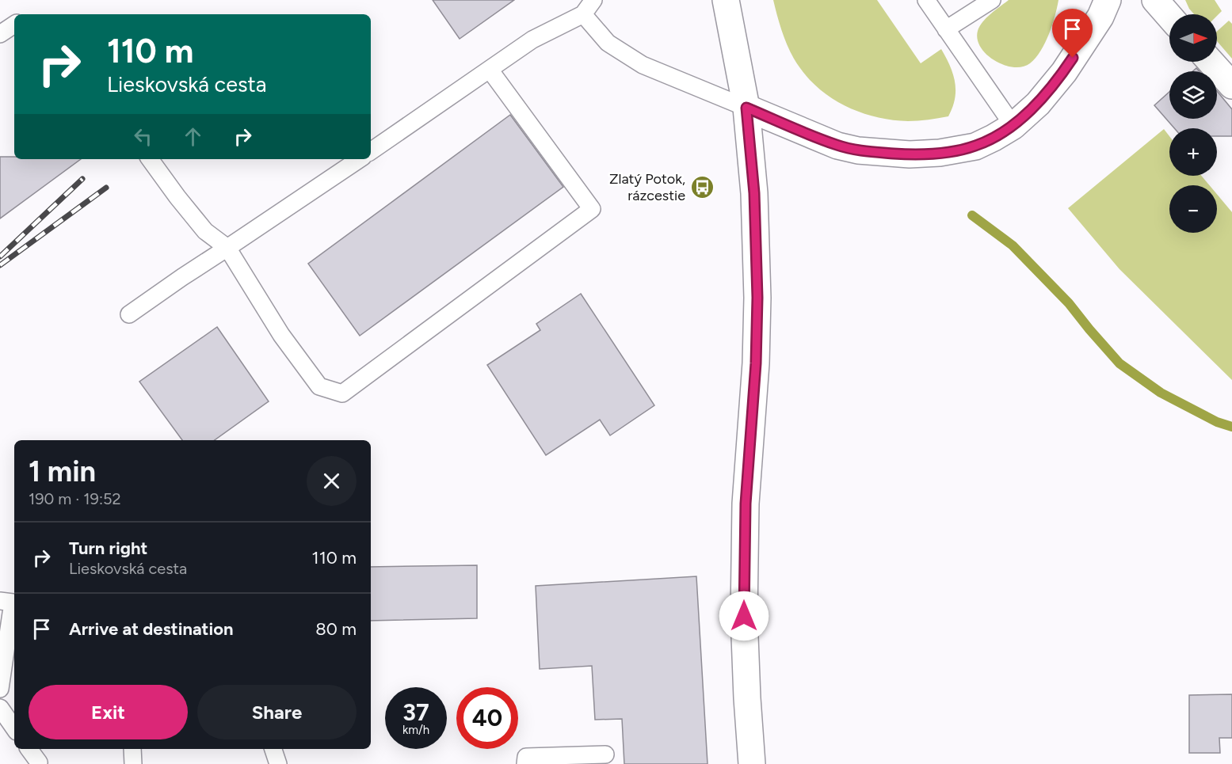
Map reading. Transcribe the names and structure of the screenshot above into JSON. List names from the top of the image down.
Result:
{
  "places": {
    "bus stop": ["Zlatý Potok, rázcestie"]
  },
  "north": "right",
  "page": {
    "map_buttons": ["+", "−"],
    "turn": ["110 m", "Lieskovská cesta"],
    "heading": ["1 min", "190 m · 19:52"],
    "list": [
      {
        "name": "Turn right",
        "note": "Lieskovská cesta",
        "value": "110 m"
      },
      {
        "name": "Arrive at destination",
        "value": "80 m"
      }
    ],
    "buttons": ["Exit", "Share"],
    "speed": "37 km/h",
    "limit": "40"
  }
}
